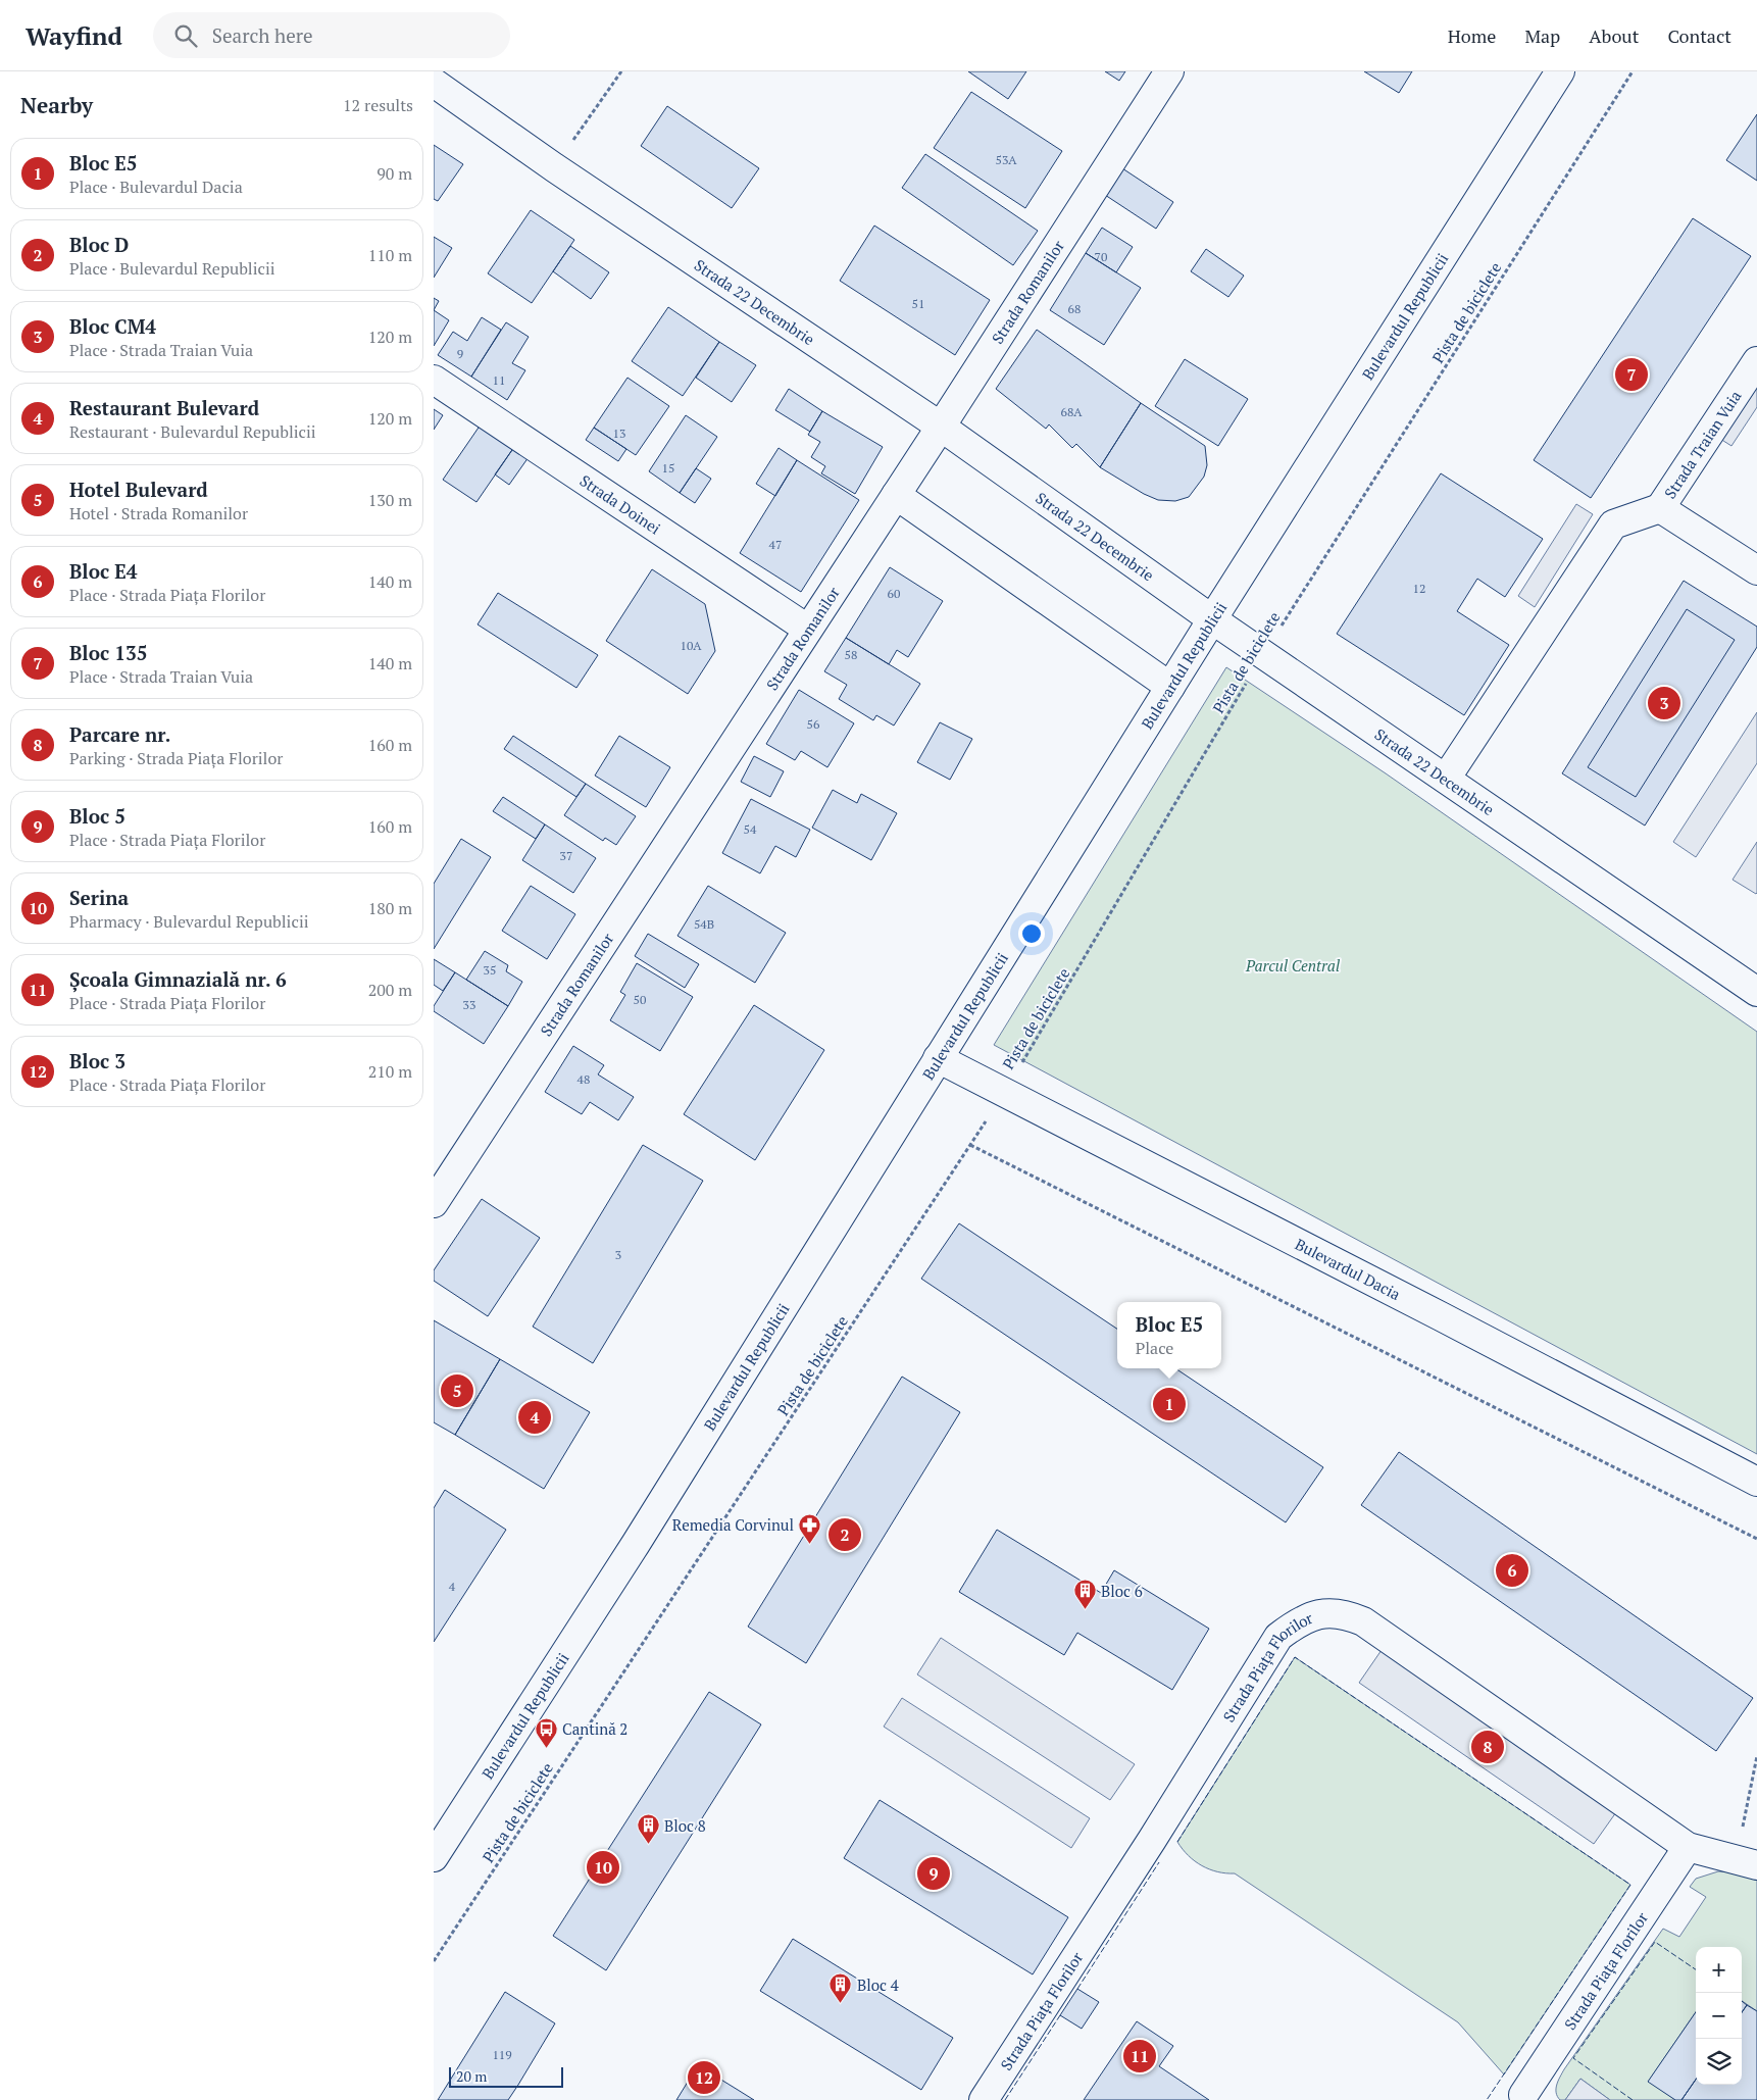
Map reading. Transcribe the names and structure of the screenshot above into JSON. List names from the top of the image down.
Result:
{
  "streets": {
    "street": [
      "Strada Romanilor",
      "Strada 22 Decembrie",
      "Bulevardul Republicii",
      "Strada Traian Vuia",
      "Strada Doinei",
      "Bulevardul Dacia",
      "Strada Piața Florilor"
    ],
    "path": ["Pista de biciclete"]
  },
  "crossings": [
    ["Strada Romanilor", "Strada 22 Decembrie"],
    ["Strada Romanilor", "Strada Doinei"],
    ["Strada 22 Decembrie", "Pista de biciclete"],
    ["Strada 22 Decembrie", "Bulevardul Republicii"],
    ["Pista de biciclete", "Bulevardul Dacia"],
    ["Bulevardul Republicii", "Bulevardul Dacia"]
  ],
  "parks": ["Parcul Central"],
  "places": {
    "pharmacy": ["Remedia Corvinul"],
    "building": ["Bloc 6", "Bloc 8", "Bloc 4"],
    "bus stop": ["Cantină 2"]
  },
  "house_numbers": [
    "53A",
    "70",
    "51",
    "68",
    "9",
    "11",
    "68A",
    "13",
    "15",
    "47",
    "12",
    "60",
    "10A",
    "58",
    "56",
    "54",
    "37",
    "54B",
    "35",
    "50",
    "33",
    "48",
    "3",
    "4",
    "119"
  ],
  "scale_bar": "20 m",
  "page": {
    "header": "Wayfind",
    "search": "Search here",
    "nav": [
      "Home",
      "Map",
      "About",
      "Contact"
    ],
    "heading": ["Nearby", "12 results"],
    "list": [
      {
        "mark": "1",
        "name": "Bloc E5",
        "note": "Place · Bulevardul Dacia",
        "value": "90 m"
      },
      {
        "mark": "2",
        "name": "Bloc D",
        "note": "Place · Bulevardul Republicii",
        "value": "110 m"
      },
      {
        "mark": "3",
        "name": "Bloc CM4",
        "note": "Place · Strada Traian Vuia",
        "value": "120 m"
      },
      {
        "mark": "4",
        "name": "Restaurant Bulevard",
        "note": "Restaurant · Bulevardul Republicii",
        "value": "120 m"
      },
      {
        "mark": "5",
        "name": "Hotel Bulevard",
        "note": "Hotel · Strada Romanilor",
        "value": "130 m"
      },
      {
        "mark": "6",
        "name": "Bloc E4",
        "note": "Place · Strada Piața Florilor",
        "value": "140 m"
      },
      {
        "mark": "7",
        "name": "Bloc 135",
        "note": "Place · Strada Traian Vuia",
        "value": "140 m"
      },
      {
        "mark": "8",
        "name": "Parcare nr.",
        "note": "Parking · Strada Piața Florilor",
        "value": "160 m"
      },
      {
        "mark": "9",
        "name": "Bloc 5",
        "note": "Place · Strada Piața Florilor",
        "value": "160 m"
      },
      {
        "mark": "10",
        "name": "Serina",
        "note": "Pharmacy · Bulevardul Republicii",
        "value": "180 m"
      },
      {
        "mark": "11",
        "name": "Școala Gimnazială nr. 6",
        "note": "Place · Strada Piața Florilor",
        "value": "200 m"
      },
      {
        "mark": "12",
        "name": "Bloc 3",
        "note": "Place · Strada Piața Florilor",
        "value": "210 m"
      }
    ],
    "pins": [
      "7",
      "3",
      "5",
      "1",
      "4",
      "2",
      "6",
      "8",
      "10",
      "9",
      "11",
      "12"
    ],
    "popup": ["Bloc E5", "Place"],
    "map_buttons": ["+", "−"],
    "scale": "20 m"
  }
}
